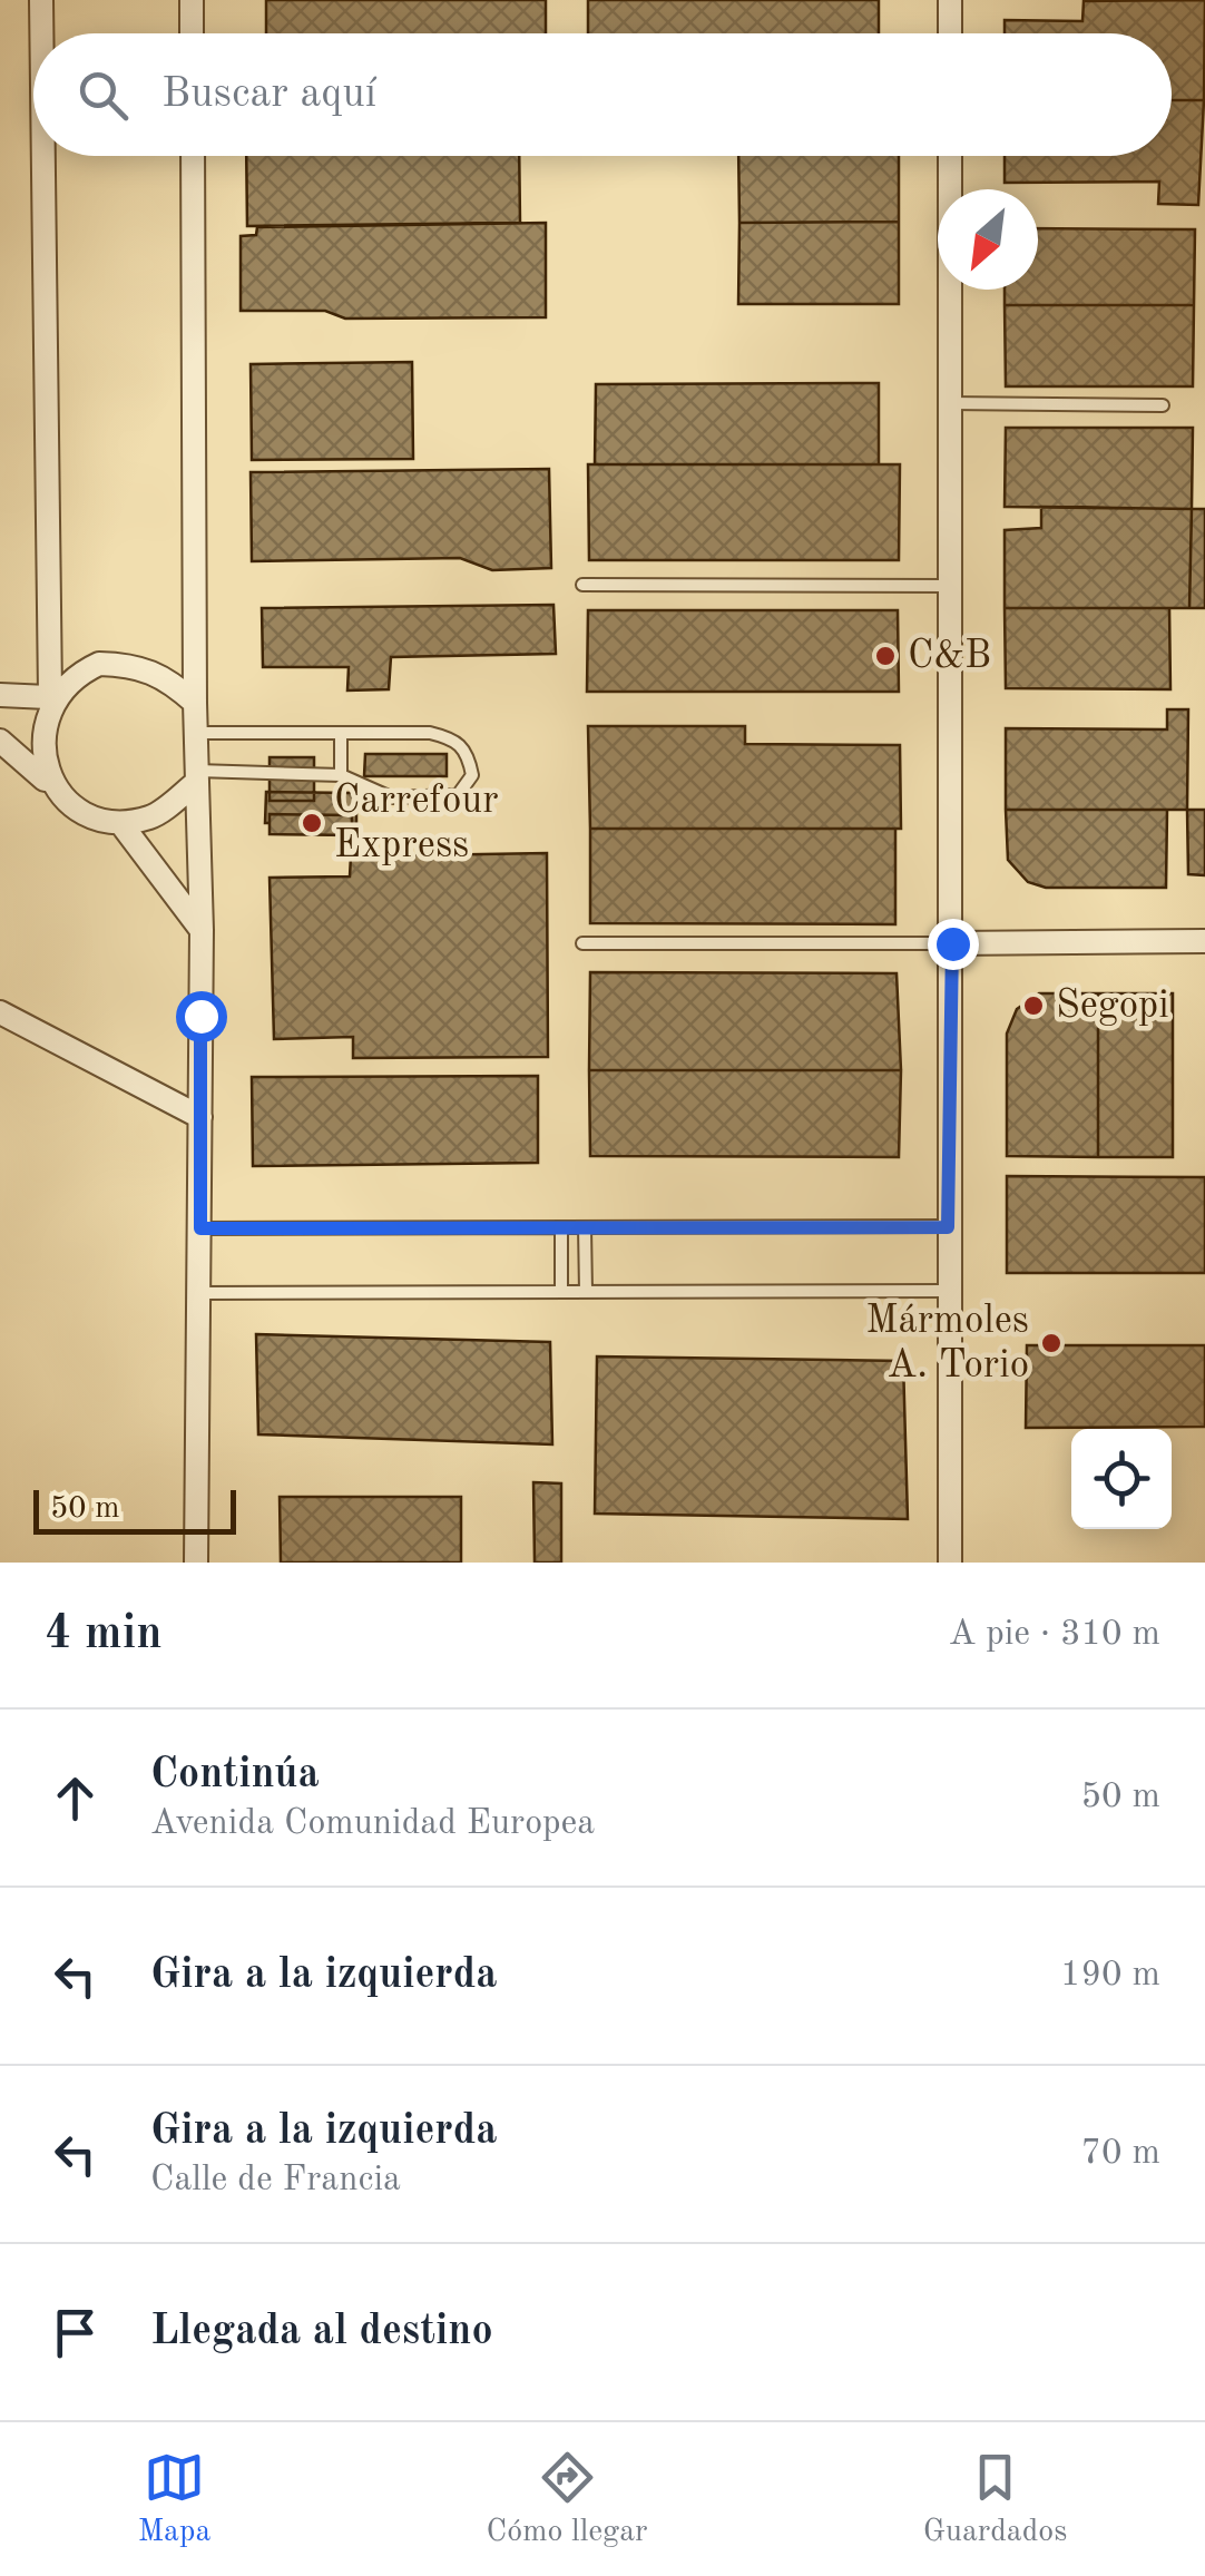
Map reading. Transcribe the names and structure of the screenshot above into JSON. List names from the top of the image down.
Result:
{
  "places": [
    "C&B",
    "Carrefour Express",
    "Segopi",
    "Mármoles A. Torio"
  ],
  "scale_bar": "50 m",
  "north": "bottom left",
  "page": {
    "search": "Buscar aquí",
    "scale": "50 m",
    "heading": ["4 min", "A pie · 310 m"],
    "list": [
      ["Continúa", "Avenida Comunidad Europea", "50 m"],
      ["Gira a la izquierda", "190 m"],
      ["Gira a la izquierda", "Calle de Francia", "70 m"],
      "Llegada al destino"
    ],
    "nav": ["Mapa", "Cómo llegar", "Guardados"]
  }
}
